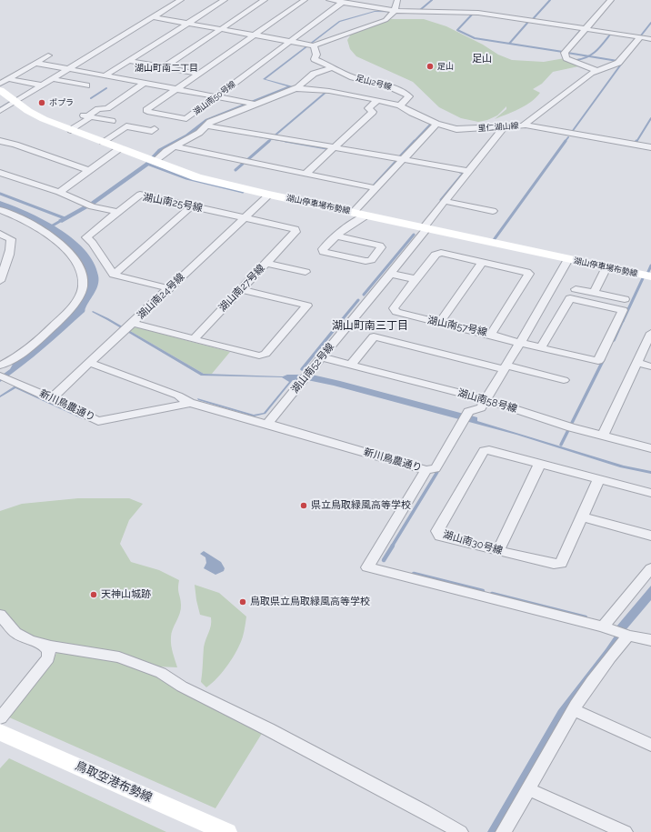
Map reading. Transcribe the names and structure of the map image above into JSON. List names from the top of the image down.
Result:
{
  "streets": {
    "main road": ["湖山停車場布勢線", "鳥取空港布勢線"],
    "street": [
      "足山2号線",
      "湖山南50号線",
      "里仁湖山線",
      "湖山南25号線",
      "湖山南27号線",
      "湖山南24号線",
      "湖山南57号線",
      "湖山南52号線",
      "湖山南58号線",
      "新川鳥農通り",
      "湖山南30号線"
    ]
  },
  "crossings": [
    ["里仁湖山線", "湖山南52号線"],
    ["湖山南25号線", "湖山南27号線"],
    ["湖山南25号線", "湖山南24号線"],
    ["湖山停車場布勢線", "湖山南24号線"],
    ["湖山停車場布勢線", "湖山南52号線"],
    ["湖山南27号線", "湖山南24号線"],
    ["湖山南24号線", "新川鳥農通り"],
    ["湖山南52号線", "湖山南58号線"],
    ["湖山南52号線", "新川鳥農通り"]
  ],
  "districts": ["足山", "湖山町南二丁目", "湖山町南三丁目"],
  "places": [
    "足山",
    "ポプラ",
    "県立鳥取緑風高等学校",
    "天神山城跡",
    "鳥取県立鳥取緑風高等学校"
  ]
}
